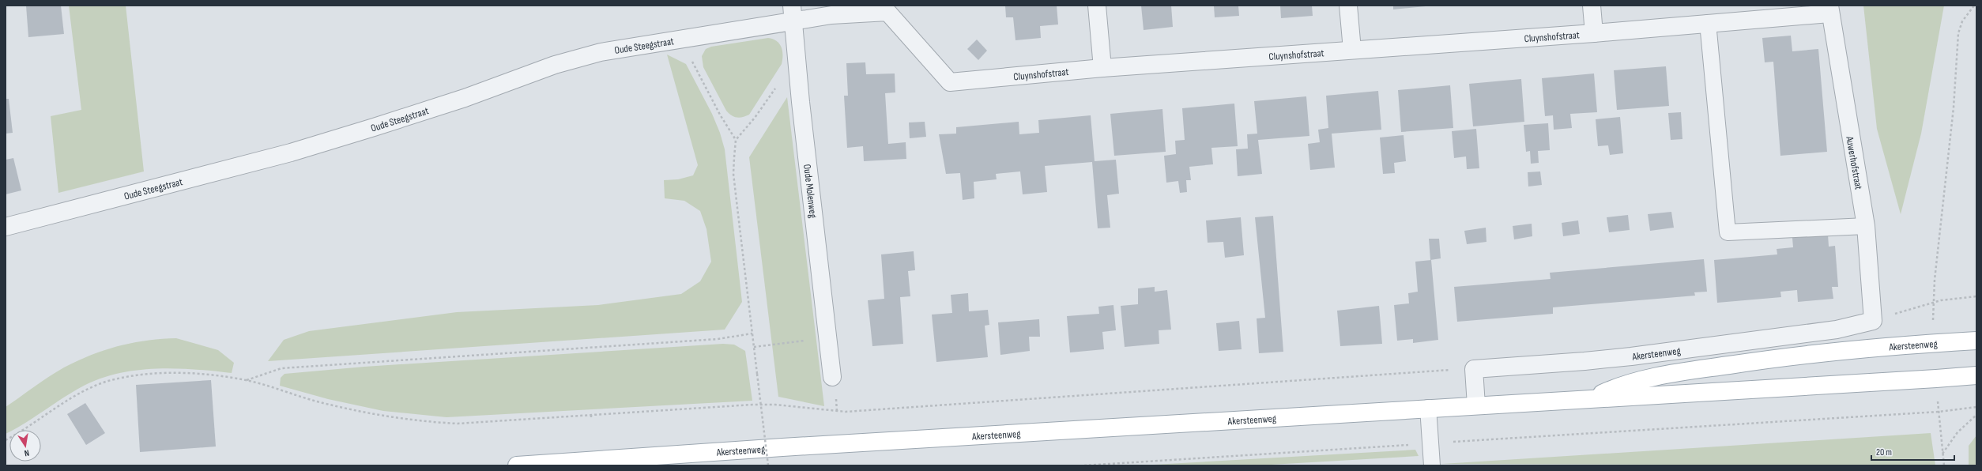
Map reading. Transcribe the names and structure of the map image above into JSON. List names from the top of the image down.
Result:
{
  "streets": {
    "main road": ["Akersteenweg"],
    "street": [
      "Cluynshofstraat",
      "Oude Steegstraat",
      "Auwerhofstraat",
      "Oude Molenweg"
    ]
  },
  "crossings": [
    ["Cluynshofstraat", "Oude Steegstraat"],
    ["Cluynshofstraat", "Auwerhofstraat"],
    ["Cluynshofstraat", "Oude Molenweg"],
    ["Oude Steegstraat", "Oude Molenweg"],
    ["Auwerhofstraat", "Akersteenweg"]
  ],
  "scale_bar": "20 m",
  "north": "bottom"
}
